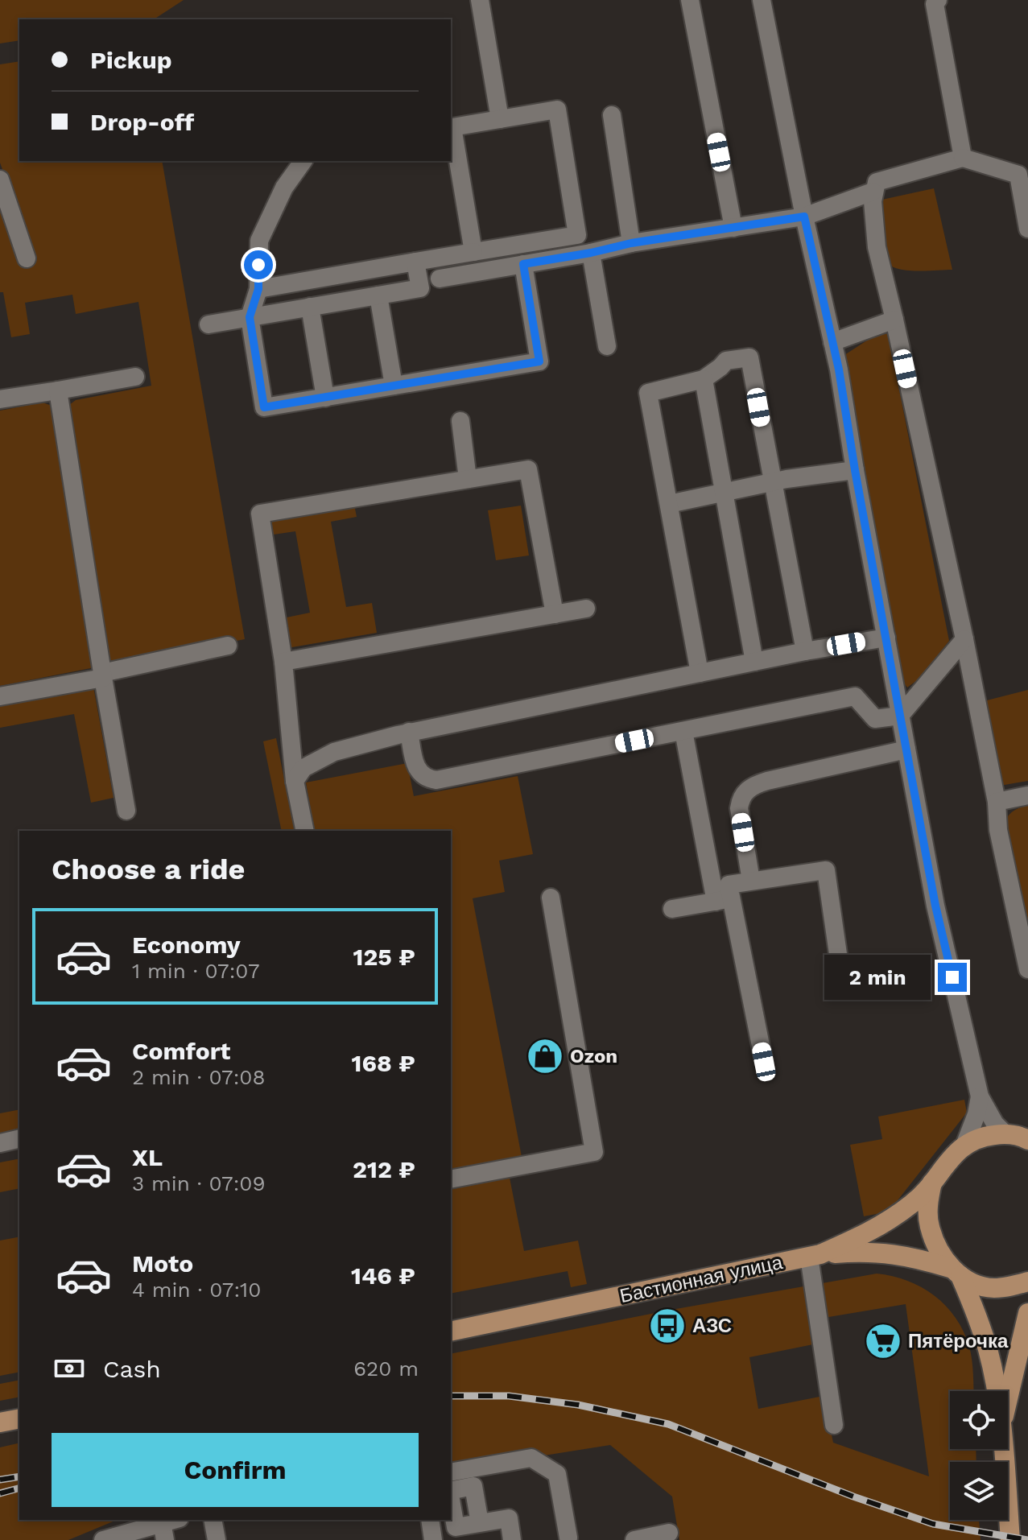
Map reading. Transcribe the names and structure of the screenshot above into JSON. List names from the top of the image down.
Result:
{
  "streets": {
    "main road": ["Бастионная улица"]
  },
  "places": {
    "shop": ["Ozon"],
    "bus stop": ["АЗС"],
    "supermarket": ["Пятёрочка"]
  },
  "page": {
    "banner": ["Pickup", "Drop-off"],
    "heading": "Choose a ride",
    "list": [
      {
        "name": "Economy",
        "note": "1 min · 07:07",
        "value": "125 ₽"
      },
      {
        "name": "Comfort",
        "note": "2 min · 07:08",
        "value": "168 ₽"
      },
      {
        "name": "XL",
        "note": "3 min · 07:09",
        "value": "212 ₽"
      },
      {
        "name": "Moto",
        "note": "4 min · 07:10",
        "value": "146 ₽"
      }
    ],
    "bubble": "2 min",
    "pay": ["Cash", "620 m"],
    "buttons": "Confirm"
  }
}
